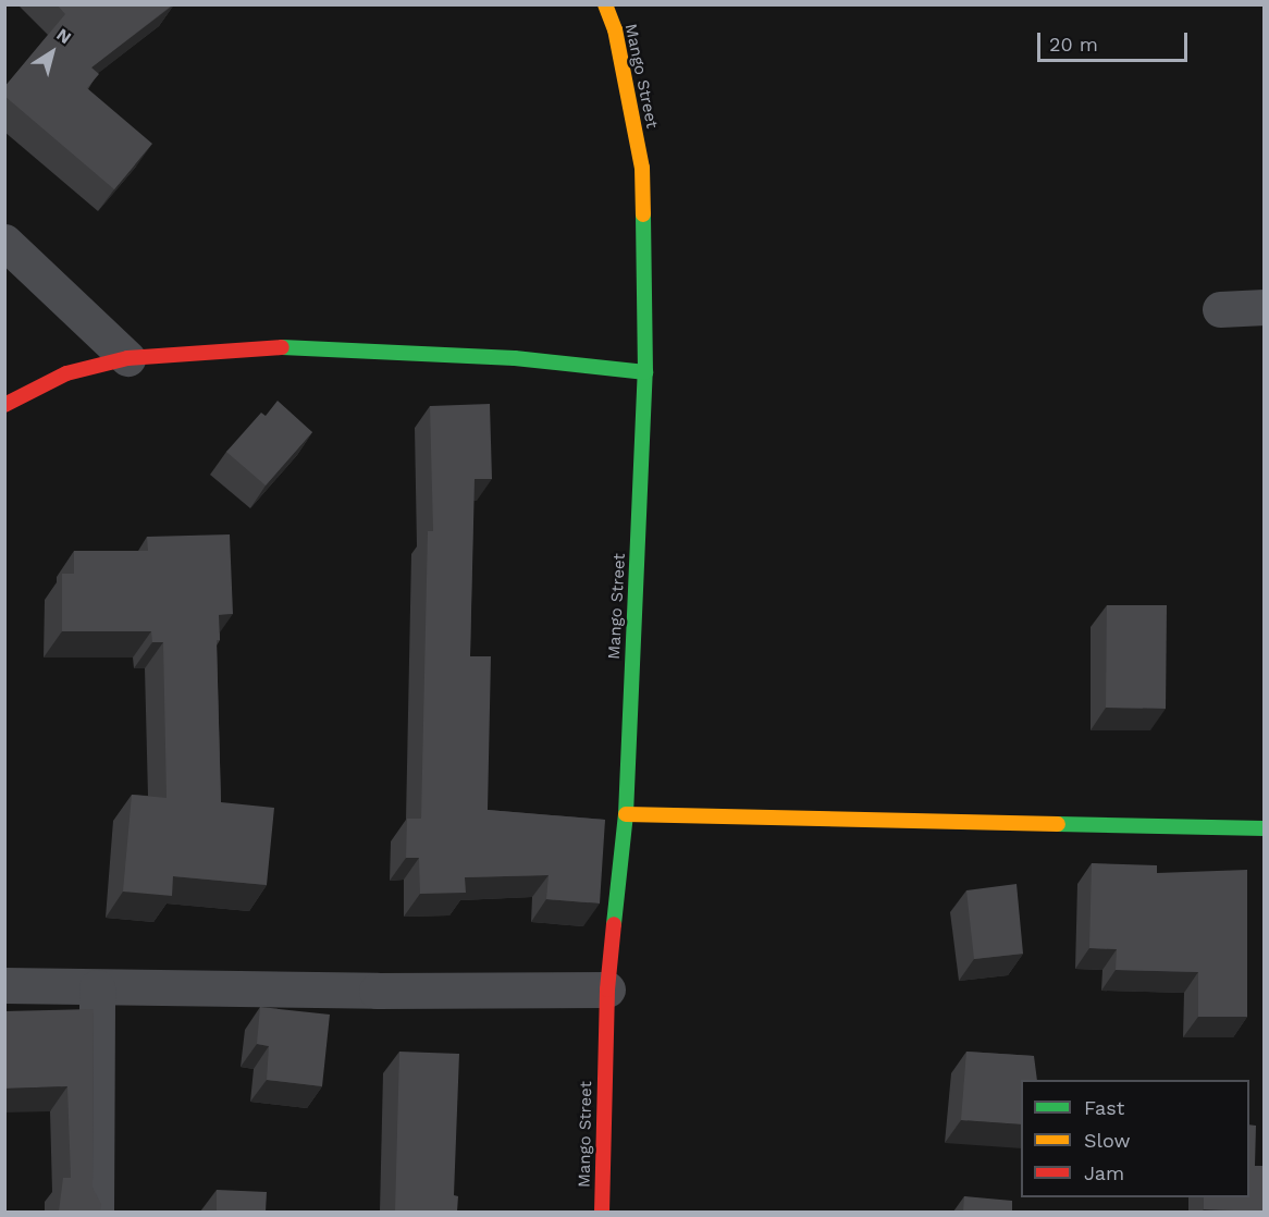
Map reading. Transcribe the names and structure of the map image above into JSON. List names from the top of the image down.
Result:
{
  "streets": {
    "street": ["Mango Street"]
  },
  "legend": ["Fast", "Slow", "Jam"],
  "scale_bar": "20 m",
  "north": "top right"
}
